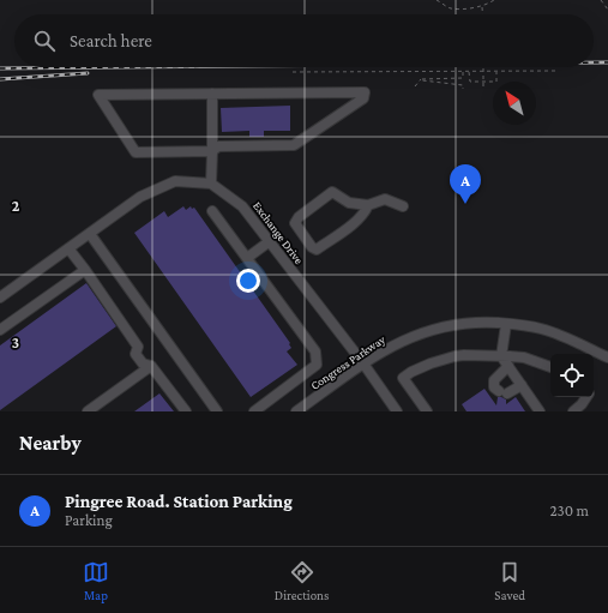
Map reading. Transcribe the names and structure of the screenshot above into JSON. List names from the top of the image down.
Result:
{
  "streets": {
    "street": ["Exchange Drive", "Congress Parkway"]
  },
  "crossings": [
    ["Exchange Drive", "Congress Parkway"]
  ],
  "north": "top left",
  "page": {
    "search": "Search here",
    "pins": "A",
    "heading": "Nearby",
    "list": [
      {
        "mark": "A",
        "name": "Pingree Road. Station Parking",
        "note": "Parking",
        "value": "230 m"
      }
    ],
    "nav": ["Map", "Directions", "Saved"]
  },
  "grid": {
    "rows": ["2", "3"]
  }
}
